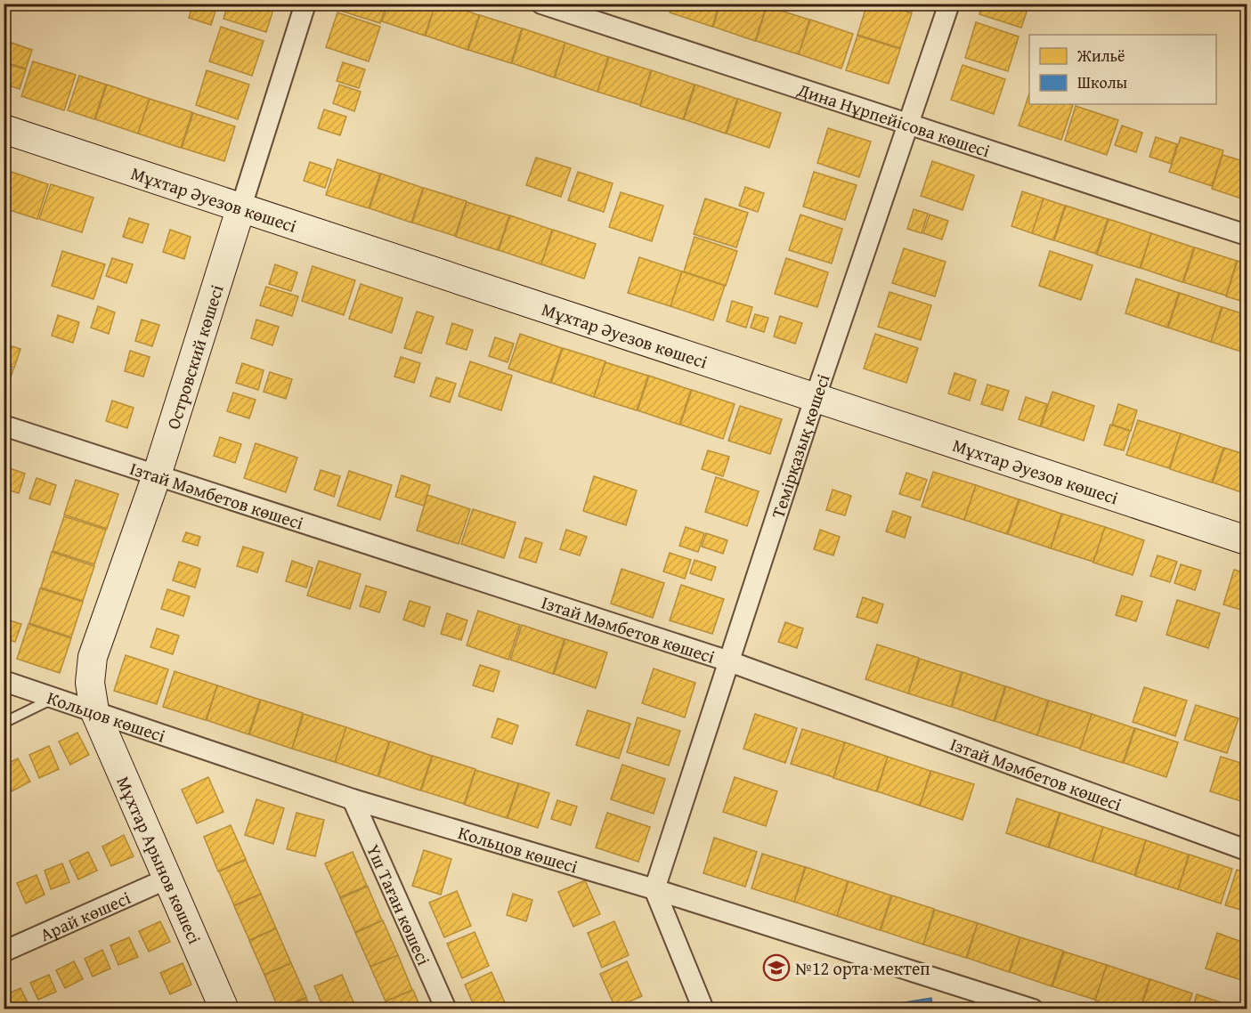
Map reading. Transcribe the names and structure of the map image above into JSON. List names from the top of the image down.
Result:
{
  "streets": {
    "street": [
      "Дина Нұрпейісова көшесі",
      "Мұхтар Әуезов көшесі",
      "Островский көшесі",
      "Темірқазық көшесі",
      "Ізтай Мәмбетов көшесі",
      "Кольцов көшесі",
      "Мұхтар Арынов көшесі",
      "Үш Таған көшесі",
      "Арай көшесі"
    ]
  },
  "crossings": [
    ["Дина Нұрпейісова көшесі", "Темірқазық көшесі"],
    ["Мұхтар Әуезов көшесі", "Островский көшесі"],
    ["Мұхтар Әуезов көшесі", "Темірқазық көшесі"],
    ["Островский көшесі", "Ізтай Мәмбетов көшесі"],
    ["Островский көшесі", "Кольцов көшесі"],
    ["Островский көшесі", "Мұхтар Арынов көшесі"],
    ["Темірқазық көшесі", "Ізтай Мәмбетов көшесі"],
    ["Темірқазық көшесі", "Кольцов көшесі"],
    ["Кольцов көшесі", "Мұхтар Арынов көшесі"],
    ["Кольцов көшесі", "Үш Таған көшесі"],
    ["Мұхтар Арынов көшесі", "Арай көшесі"]
  ],
  "places": {
    "school or university": ["№12 орта мектеп"]
  },
  "legend": ["Жильё", "Школы"]
}
